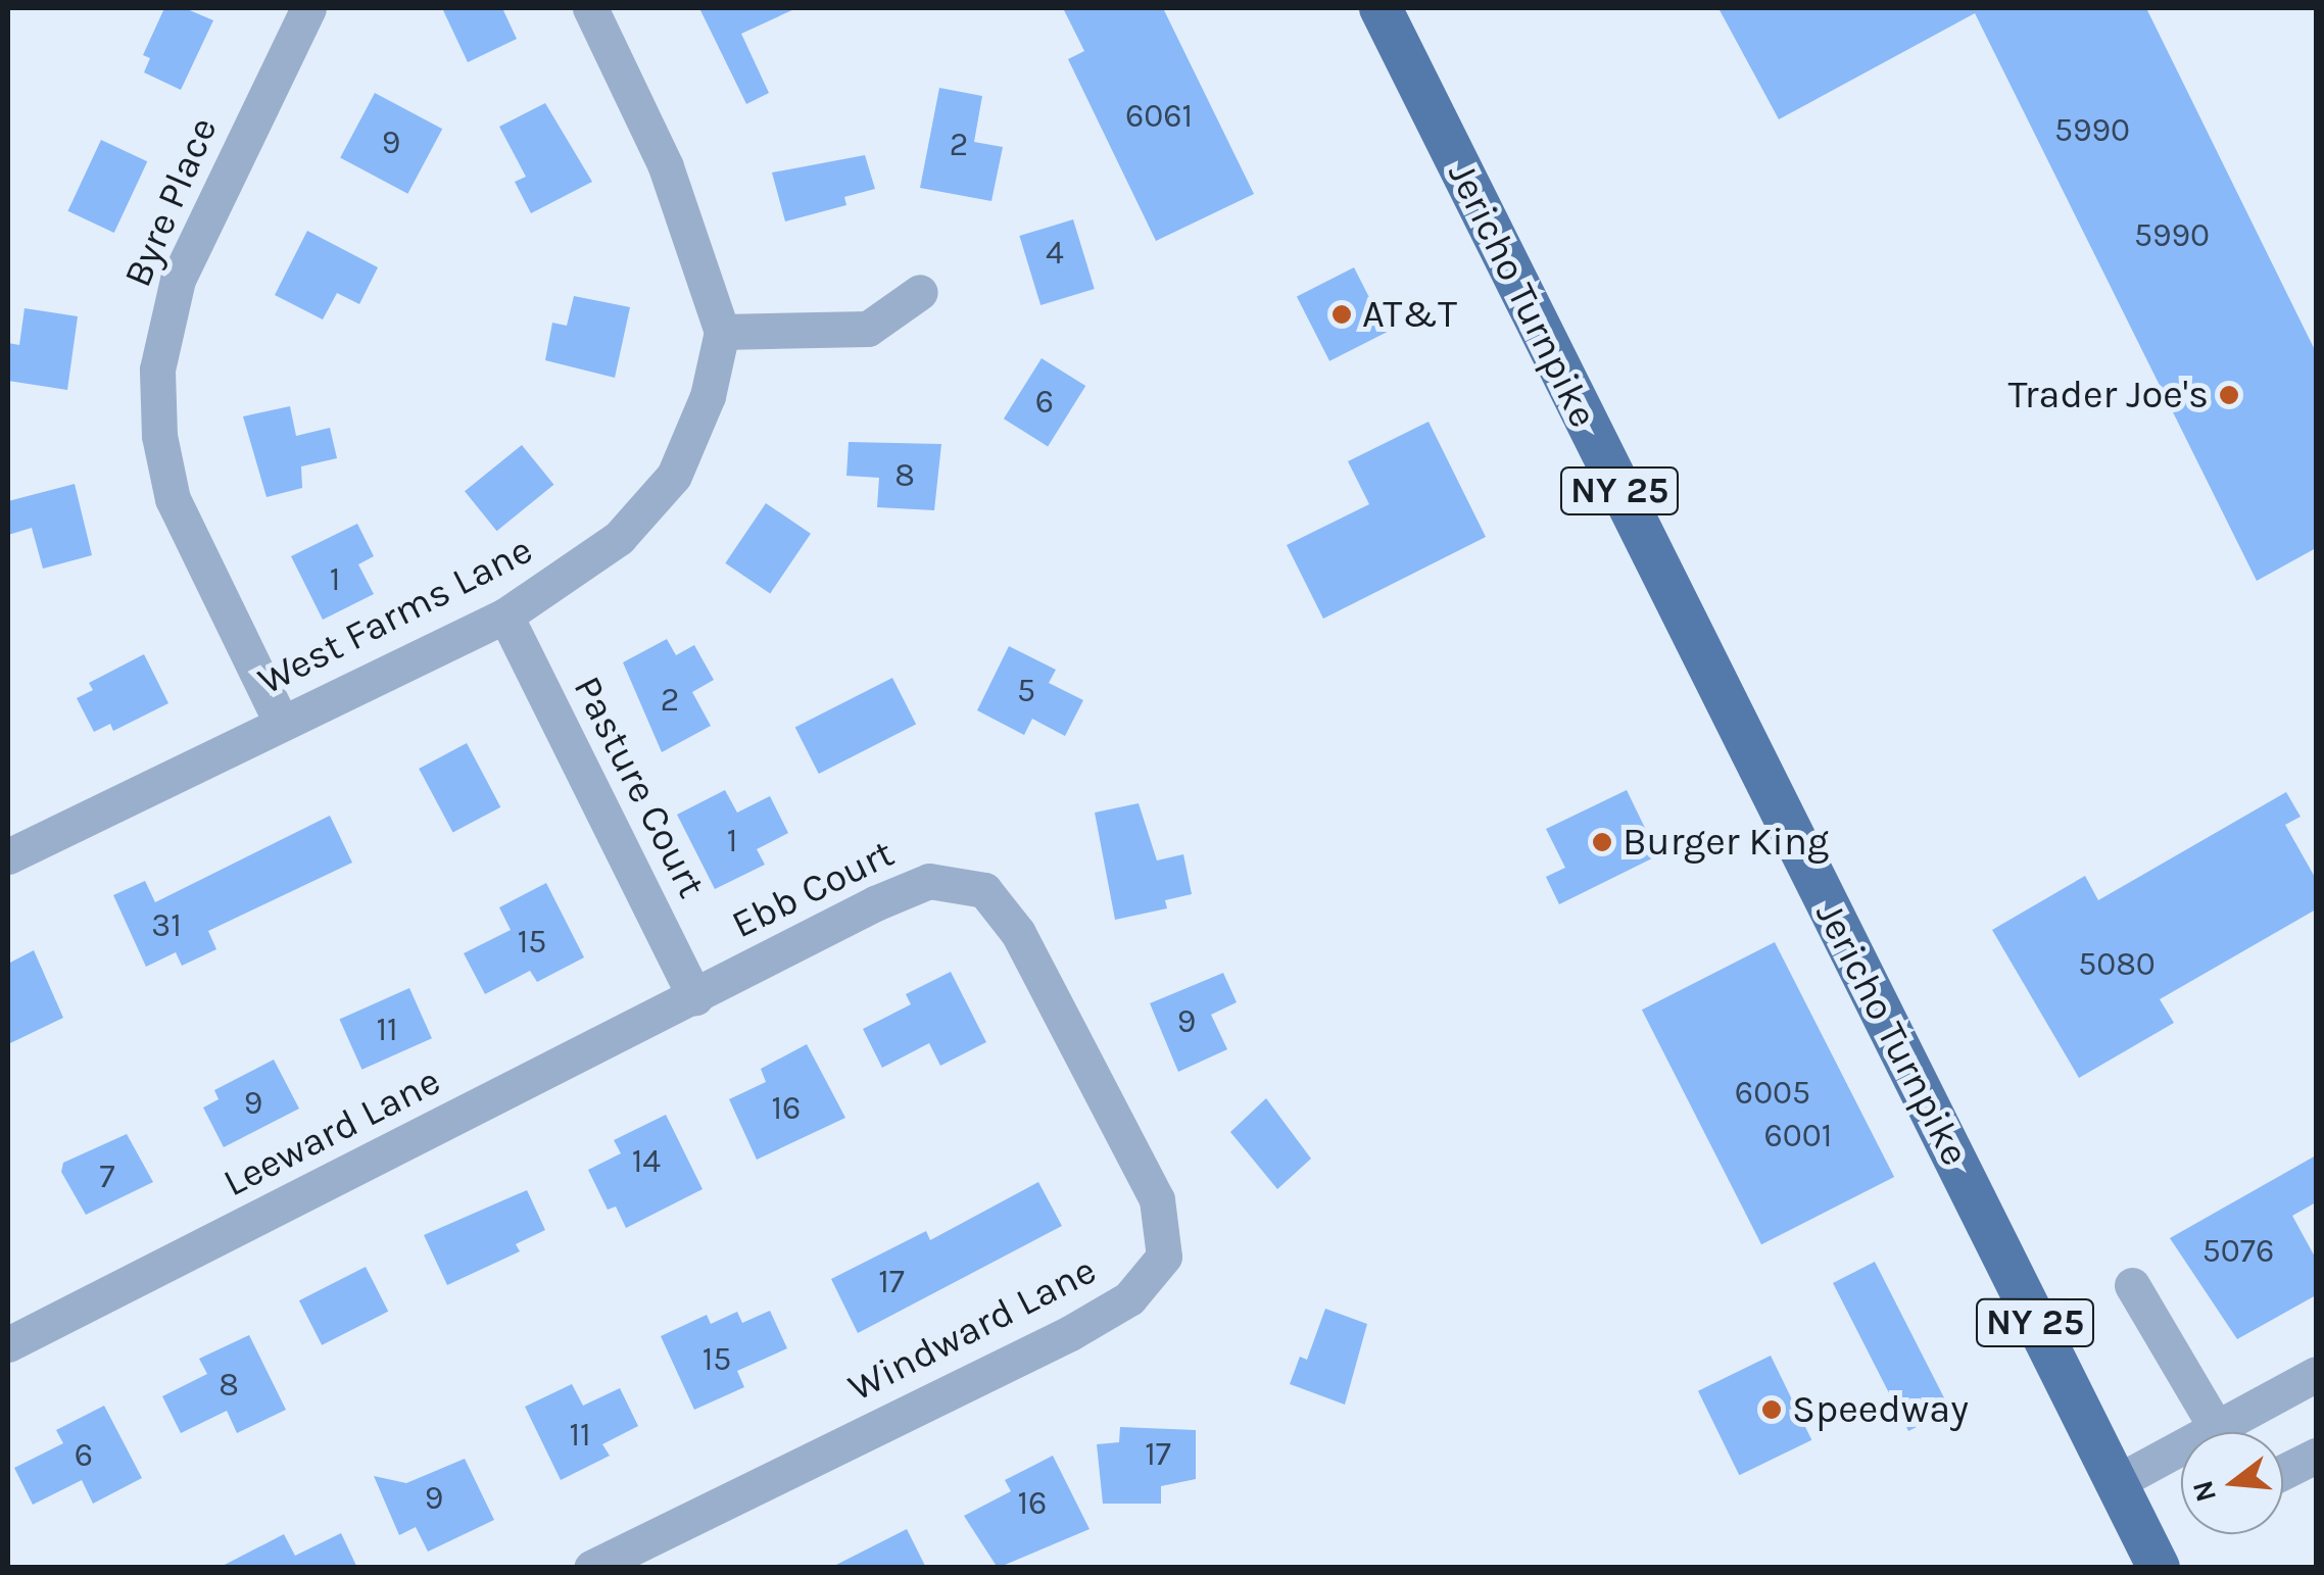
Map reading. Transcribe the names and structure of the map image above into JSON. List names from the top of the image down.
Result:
{
  "streets": {
    "main road": ["Jericho Turnpike", "NY 25"],
    "street": [
      "Byre Place",
      "West Farms Lane",
      "Pasture Court",
      "Ebb Court",
      "Leeward Lane",
      "Windward Lane"
    ]
  },
  "crossings": [
    ["Byre Place", "West Farms Lane"],
    ["West Farms Lane", "Pasture Court"],
    ["Pasture Court", "Ebb Court"],
    ["Pasture Court", "Leeward Lane"],
    ["Ebb Court", "Leeward Lane"],
    ["Ebb Court", "Windward Lane"]
  ],
  "places": [
    "AT&T",
    "Trader Joe's",
    "Burger King",
    "Speedway"
  ],
  "house_numbers": [
    "6061",
    "5990",
    "9",
    "2",
    "5990",
    "4",
    "6",
    "8",
    "1",
    "5",
    "2",
    "1",
    "31",
    "15",
    "5080",
    "9",
    "11",
    "6005",
    "9",
    "16",
    "6001",
    "14",
    "7",
    "5076",
    "17",
    "15",
    "8",
    "11",
    "17",
    "6",
    "9",
    "16"
  ],
  "north": "left"
}
